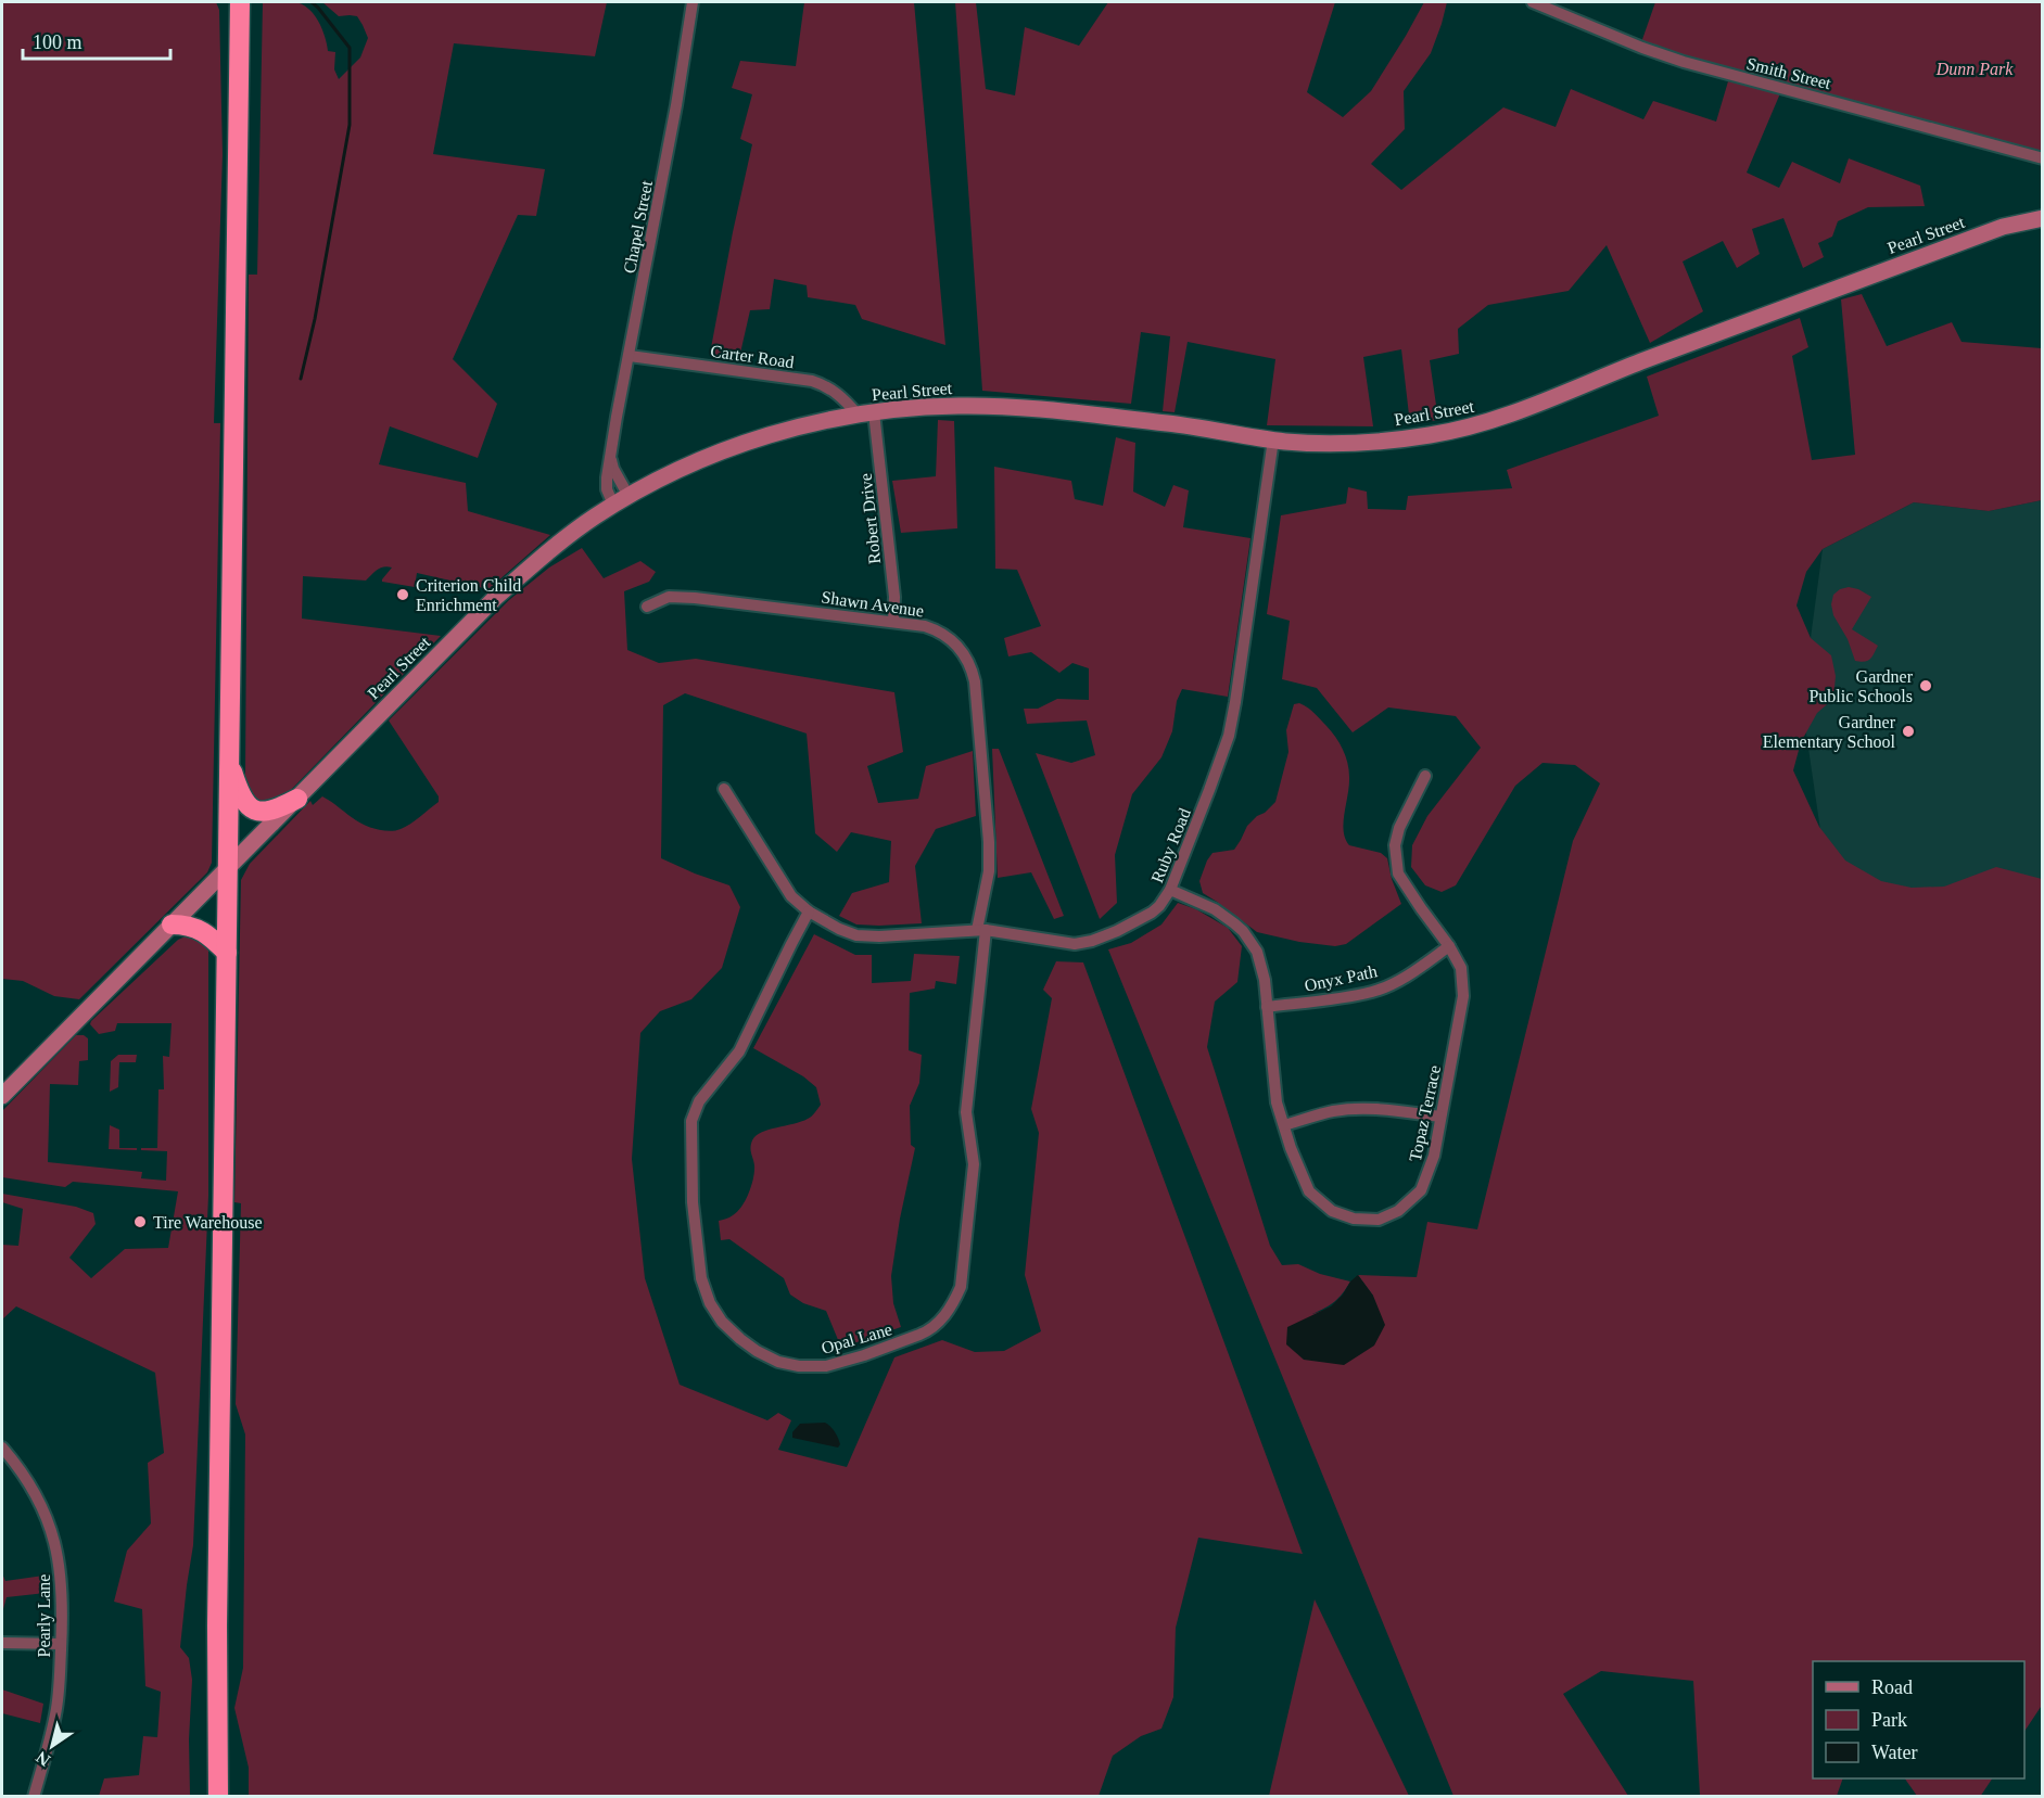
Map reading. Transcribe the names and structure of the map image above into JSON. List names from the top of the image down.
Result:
{
  "streets": {
    "main road": ["Pearl Street"],
    "street": [
      "Smith Street",
      "Chapel Street",
      "Carter Road",
      "Robert Drive",
      "Shawn Avenue",
      "Ruby Road",
      "Onyx Path",
      "Topaz Terrace",
      "Opal Lane",
      "Pearly Lane"
    ]
  },
  "crossings": [
    ["Chapel Street", "Pearl Street"],
    ["Chapel Street", "Carter Road"],
    ["Pearl Street", "Carter Road"],
    ["Pearl Street", "Robert Drive"],
    ["Pearl Street", "Ruby Road"],
    ["Carter Road", "Robert Drive"],
    ["Robert Drive", "Shawn Avenue"],
    ["Shawn Avenue", "Ruby Road"],
    ["Shawn Avenue", "Opal Lane"],
    ["Ruby Road", "Topaz Terrace"],
    ["Ruby Road", "Opal Lane"],
    ["Onyx Path", "Topaz Terrace"]
  ],
  "parks": ["Dunn Park"],
  "places": [
    "Criterion Child Enrichment",
    "Gardner Public Schools",
    "Gardner Elementary School",
    "Tire Warehouse"
  ],
  "legend": ["Road", "Park", "Water"],
  "scale_bar": "100 m",
  "north": "bottom left"
}
